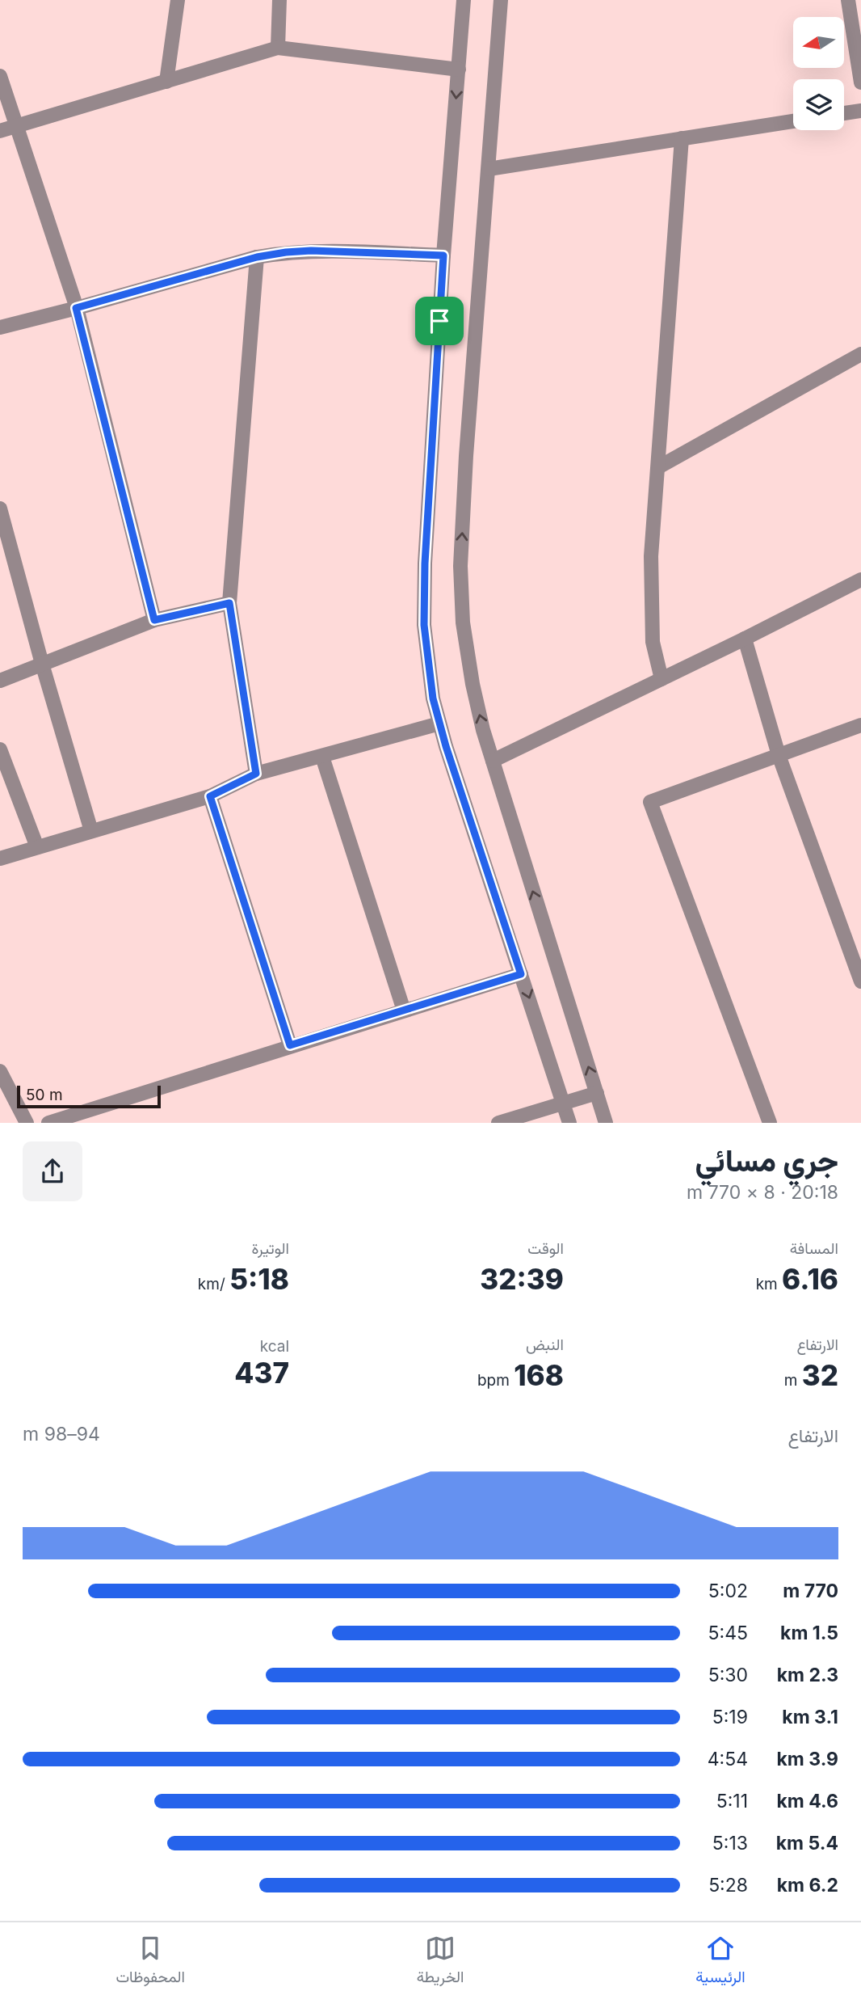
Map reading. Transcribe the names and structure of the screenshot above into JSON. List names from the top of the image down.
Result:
{
  "scale_bar": "50 m",
  "north": "left",
  "page": {
    "scale": "50 m",
    "heading": ["جري مسائي", "20:18 · 8 × 770 m"],
    "stats": [
      ["المسافة", "6.16 km"],
      ["الوقت", "32:39"],
      ["الوتيرة", "5:18 /km"],
      ["الارتفاع", "32 m"],
      ["النبض", "168 bpm"],
      ["kcal", "437"]
    ],
    "chart": ["الارتفاع", "94–98 m"],
    "list": [
      {
        "name": "770 m",
        "note": "5:02"
      },
      {
        "name": "1.5 km",
        "note": "5:45"
      },
      {
        "name": "2.3 km",
        "note": "5:30"
      },
      {
        "name": "3.1 km",
        "note": "5:19"
      },
      {
        "name": "3.9 km",
        "note": "4:54"
      },
      {
        "name": "4.6 km",
        "note": "5:11"
      },
      {
        "name": "5.4 km",
        "note": "5:13"
      },
      {
        "name": "6.2 km",
        "note": "5:28"
      }
    ],
    "tabs": ["الرئيسية", "الخريطة", "المحفوظات"]
  }
}
